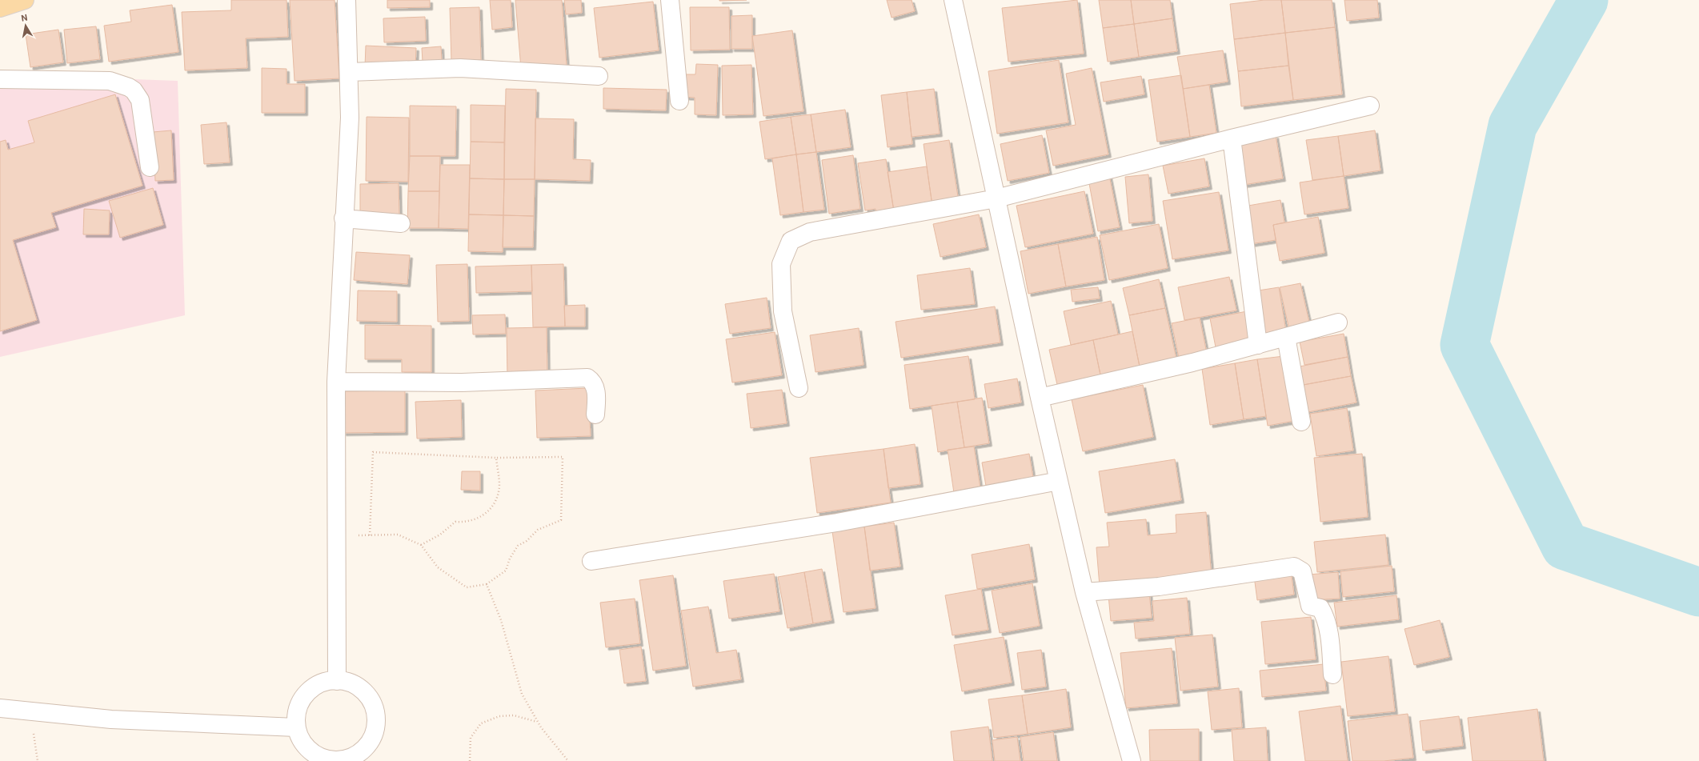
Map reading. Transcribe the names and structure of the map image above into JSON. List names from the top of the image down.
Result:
{
  "north": "top"
}
